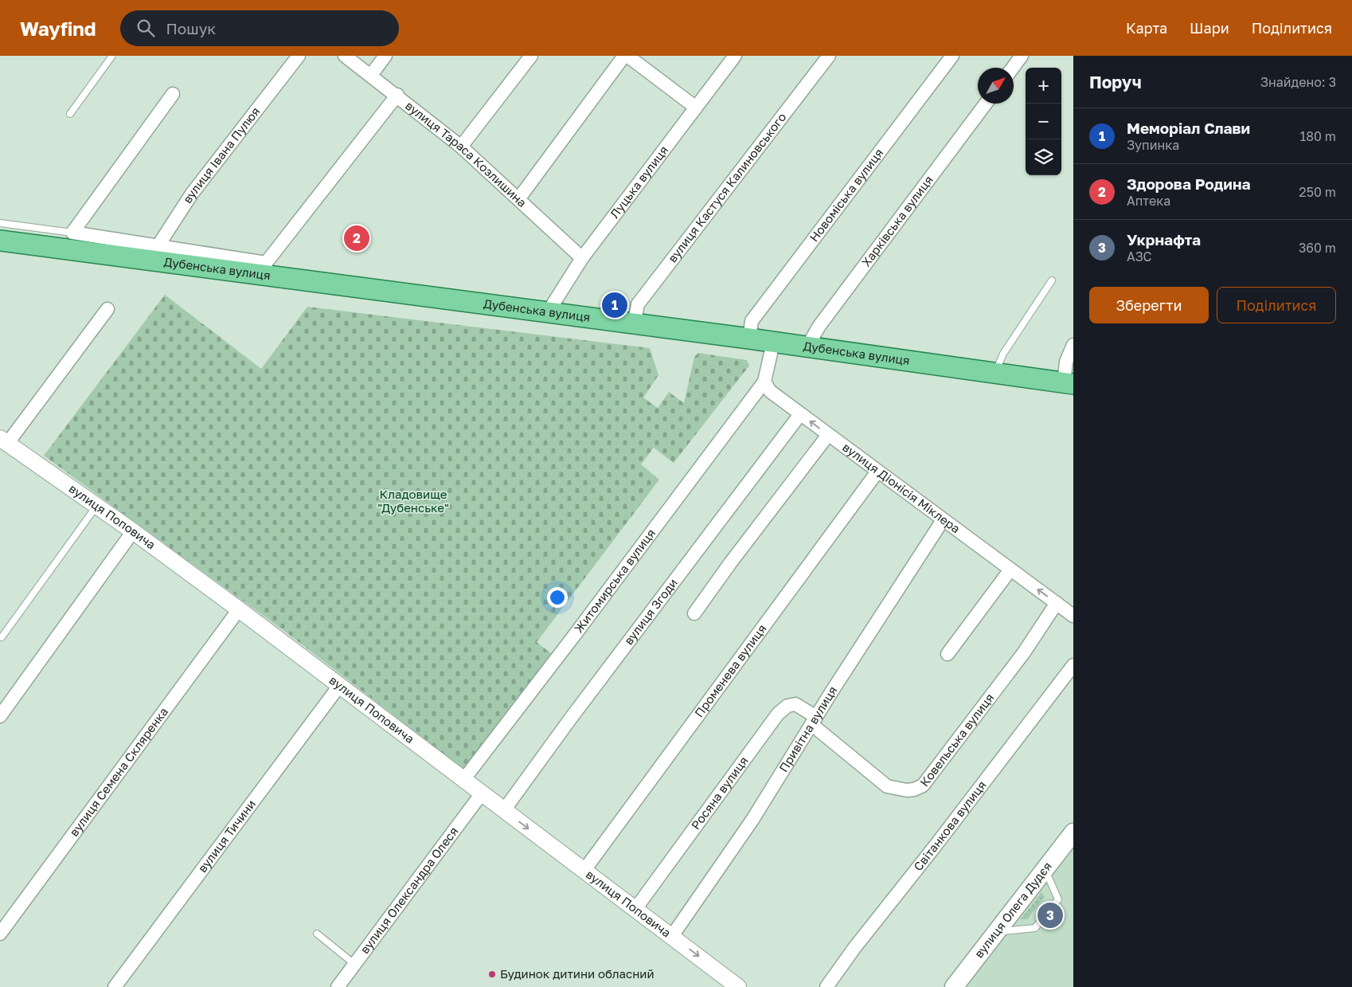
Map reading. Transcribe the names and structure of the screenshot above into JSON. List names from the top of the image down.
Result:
{
  "streets": {
    "main road": ["Дубенська вулиця", "вулиця Олега Дудєя"],
    "street": [
      "вулиця Тараса Козлишина",
      "вулиця Івана Пулюя",
      "Луцька вулиця",
      "вулиця Кастуся Калиновського",
      "Новоміська вулиця",
      "Харківська вулиця",
      "вулиця Діонісія Міклера",
      "вулиця Поповича",
      "Житомирська вулиця",
      "вулиця Згоди",
      "Променева вулиця",
      "Привітна вулиця",
      "Ковельська вулиця",
      "вулиця Семена Скляренка",
      "Росяна вулиця",
      "Світанкова вулиця",
      "вулиця Тичини",
      "вулиця Олександра Олеся"
    ]
  },
  "crossings": [
    ["вулиця Тараса Козлишина", "Луцька вулиця"],
    ["вулиця Івана Пулюя", "Дубенська вулиця"],
    ["Луцька вулиця", "Дубенська вулиця"],
    ["вулиця Кастуся Калиновського", "Дубенська вулиця"],
    ["Новоміська вулиця", "Дубенська вулиця"],
    ["Харківська вулиця", "Дубенська вулиця"],
    ["вулиця Діонісія Міклера", "Житомирська вулиця"],
    ["вулиця Діонісія Міклера", "вулиця Згоди"],
    ["вулиця Діонісія Міклера", "Променева вулиця"],
    ["вулиця Діонісія Міклера", "Привітна вулиця"],
    ["вулиця Діонісія Міклера", "Ковельська вулиця"],
    ["вулиця Поповича", "Житомирська вулиця"],
    ["вулиця Поповича", "вулиця Згоди"],
    ["вулиця Поповича", "Променева вулиця"],
    ["вулиця Поповича", "Привітна вулиця"],
    ["вулиця Поповича", "вулиця Семена Скляренка"],
    ["вулиця Поповича", "Росяна вулиця"],
    ["вулиця Поповича", "вулиця Тичини"],
    ["вулиця Поповича", "вулиця Олександра Олеся"],
    ["Привітна вулиця", "Ковельська вулиця"],
    ["Привітна вулиця", "Росяна вулиця"],
    ["Ковельська вулиця", "Росяна вулиця"]
  ],
  "parks": ["Кладовище \"Дубенське\""],
  "places": ["Будинок дитини обласний"],
  "north": "top right",
  "page": {
    "header": "Wayfind",
    "search": "Пошук",
    "nav": ["Карта", "Шари", "Поділитися"],
    "heading": ["Поруч", "Знайдено: 3"],
    "map_buttons": ["+", "−"],
    "list": [
      {
        "mark": "1",
        "name": "Меморіал Слави",
        "note": "Зупинка",
        "value": "180 m"
      },
      {
        "mark": "2",
        "name": "Здорова Родина",
        "note": "Аптека",
        "value": "250 m"
      },
      {
        "mark": "3",
        "name": "Укрнафта",
        "note": "АЗС",
        "value": "360 m"
      }
    ],
    "pins": ["2", "1", "3"],
    "buttons": ["Зберегти", "Поділитися"]
  }
}
